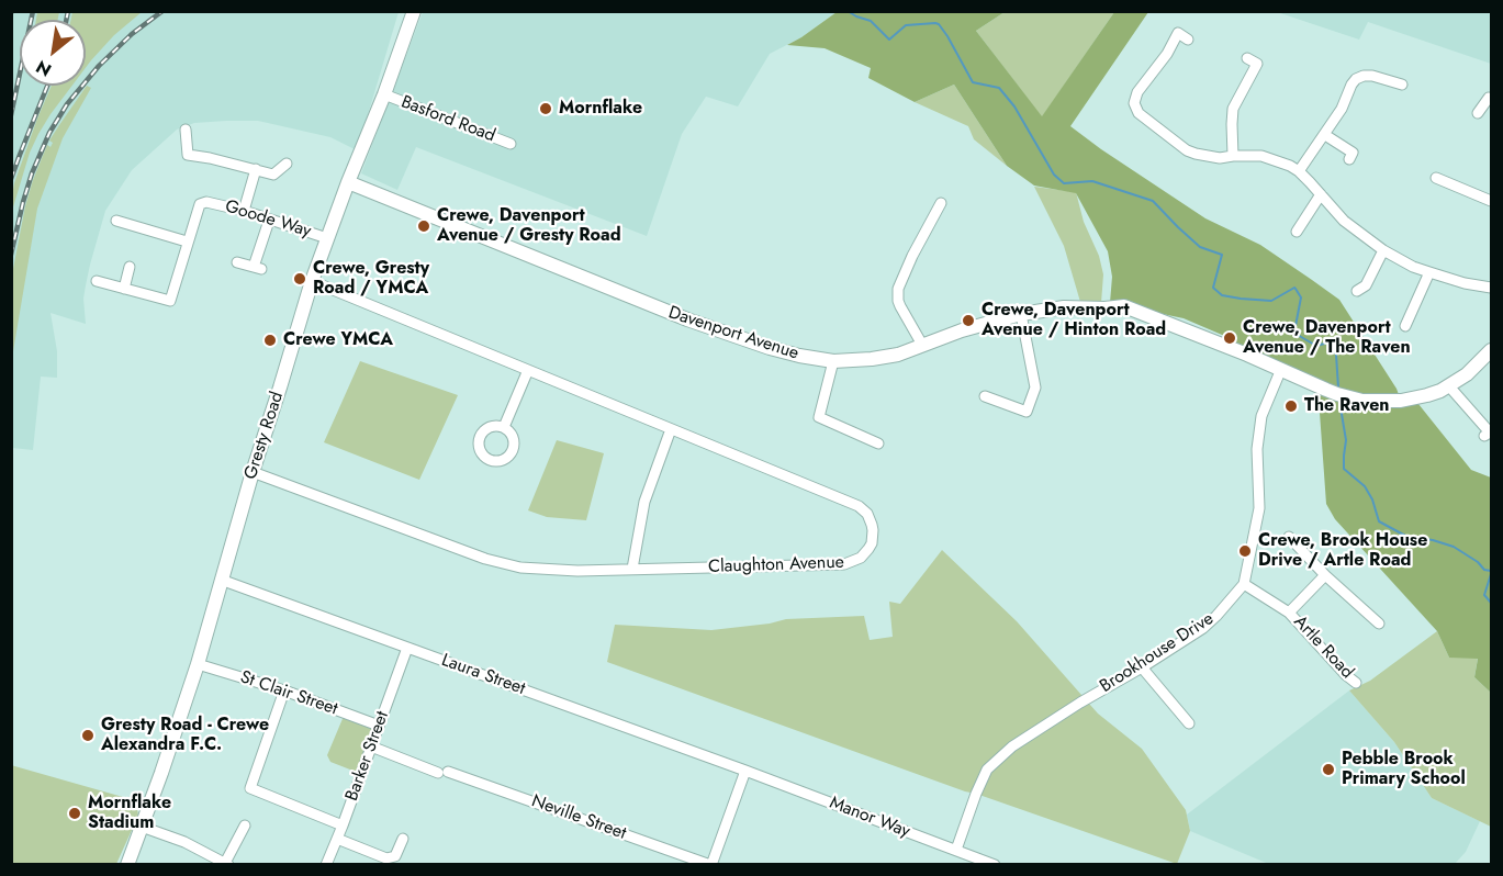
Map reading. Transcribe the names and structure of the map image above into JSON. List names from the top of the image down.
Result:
{
  "streets": {
    "street": [
      "Basford Road",
      "Goode Way",
      "Davenport Avenue",
      "Gresty Road",
      "Claughton Avenue",
      "Artle Road",
      "Brookhouse Drive",
      "Laura Street",
      "St Clair Street",
      "Barker Street",
      "Neville Street",
      "Manor Way"
    ]
  },
  "crossings": [
    ["Basford Road", "Gresty Road"],
    ["Goode Way", "Gresty Road"],
    ["Davenport Avenue", "Gresty Road"],
    ["Davenport Avenue", "Brookhouse Drive"],
    ["Gresty Road", "Claughton Avenue"],
    ["Gresty Road", "Laura Street"],
    ["Gresty Road", "St Clair Street"],
    ["Artle Road", "Brookhouse Drive"],
    ["Brookhouse Drive", "Manor Way"],
    ["Laura Street", "Barker Street"],
    ["Laura Street", "Manor Way"],
    ["St Clair Street", "Barker Street"],
    ["Barker Street", "Neville Street"]
  ],
  "places": [
    "Mornflake",
    "Crewe, Davenport Avenue / Gresty Road",
    "Crewe, Gresty Road / YMCA",
    "Crewe, Davenport Avenue / Hinton Road",
    "Crewe, Davenport Avenue / The Raven",
    "Crewe YMCA",
    "The Raven",
    "Crewe, Brook House Drive / Artle Road",
    "Gresty Road - Crewe Alexandra F.C.",
    "Pebble Brook Primary School",
    "Mornflake Stadium"
  ],
  "north": "bottom left"
}
